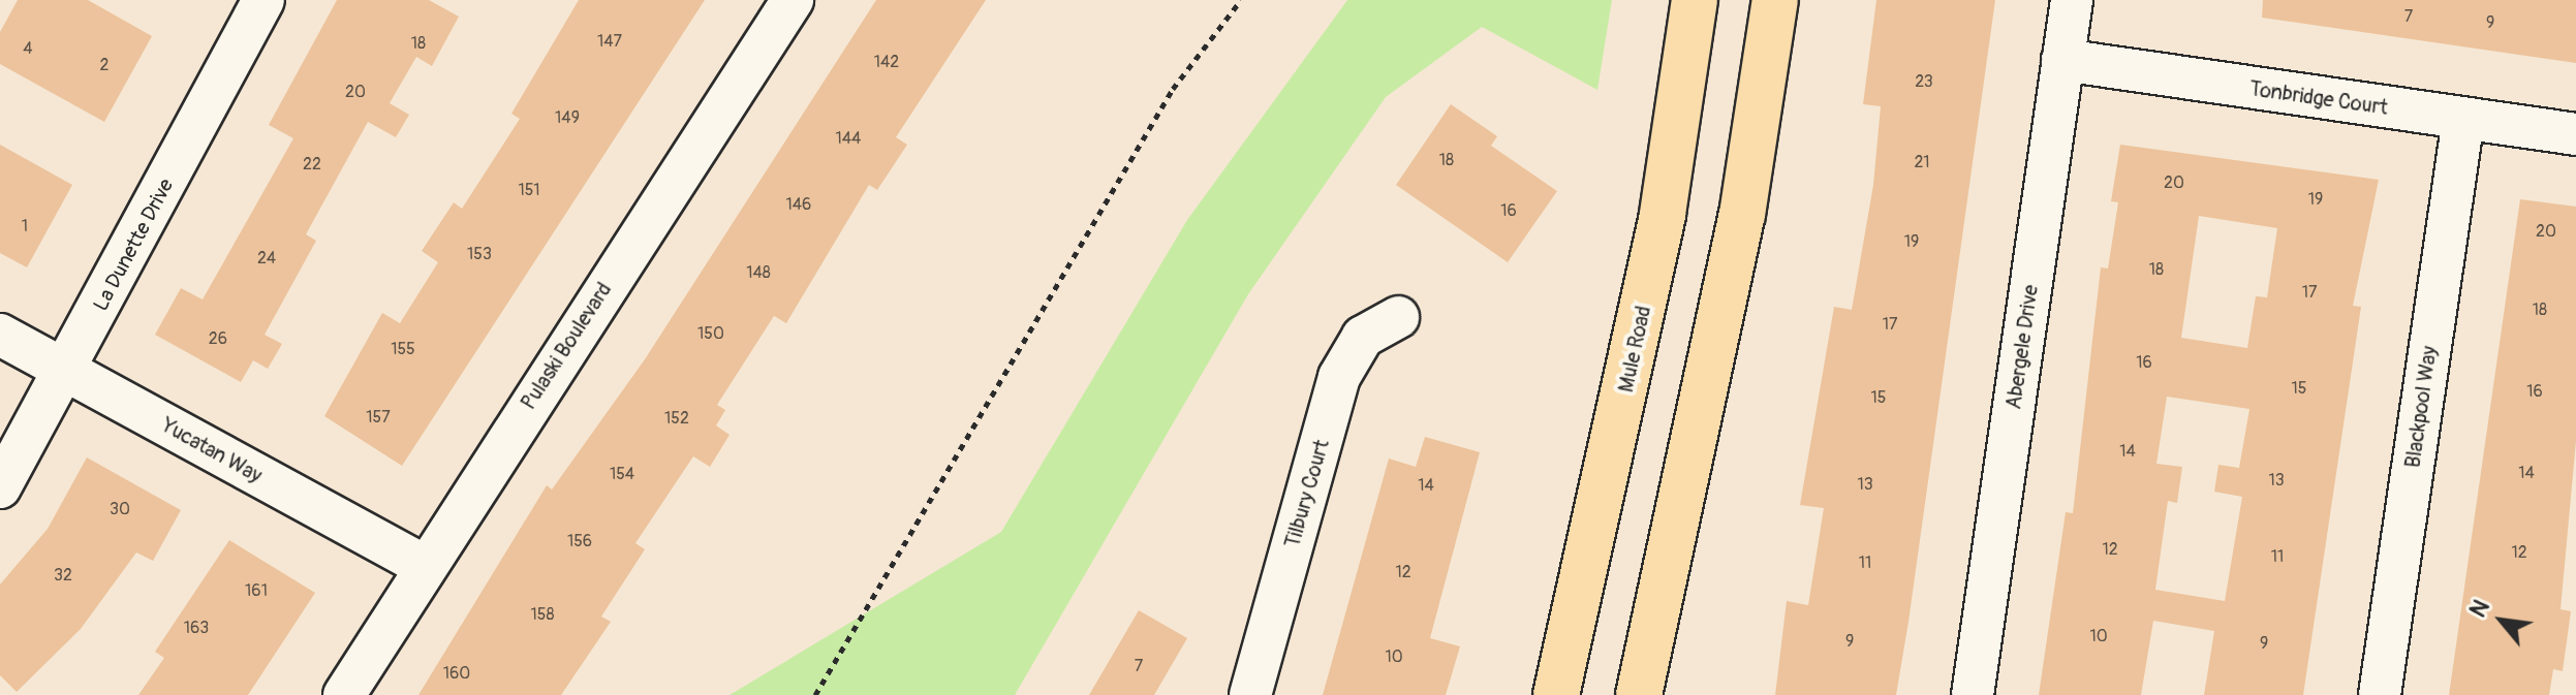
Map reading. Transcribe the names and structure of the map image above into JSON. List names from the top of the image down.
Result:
{
  "streets": {
    "main road": ["Mule Road"],
    "street": [
      "Tonbridge Court",
      "La Dunette Drive",
      "Pulaski Boulevard",
      "Abergele Drive",
      "Blackpool Way",
      "Yucatan Way",
      "Tilbury Court"
    ]
  },
  "crossings": [
    ["Tonbridge Court", "Abergele Drive"],
    ["Tonbridge Court", "Blackpool Way"],
    ["La Dunette Drive", "Yucatan Way"],
    ["Pulaski Boulevard", "Yucatan Way"]
  ],
  "house_numbers": [
    "7",
    "9",
    "147",
    "18",
    "4",
    "142",
    "2",
    "23",
    "20",
    "149",
    "144",
    "18",
    "21",
    "22",
    "20",
    "151",
    "19",
    "146",
    "16",
    "1",
    "20",
    "19",
    "153",
    "24",
    "18",
    "148",
    "17",
    "18",
    "17",
    "150",
    "26",
    "155",
    "16",
    "15",
    "16",
    "15",
    "157",
    "152",
    "14",
    "14",
    "154",
    "13",
    "13",
    "14",
    "30",
    "156",
    "12",
    "12",
    "11",
    "11",
    "12",
    "32",
    "161",
    "158",
    "163",
    "10",
    "9",
    "9",
    "10",
    "7",
    "160"
  ],
  "north": "top left"
}
